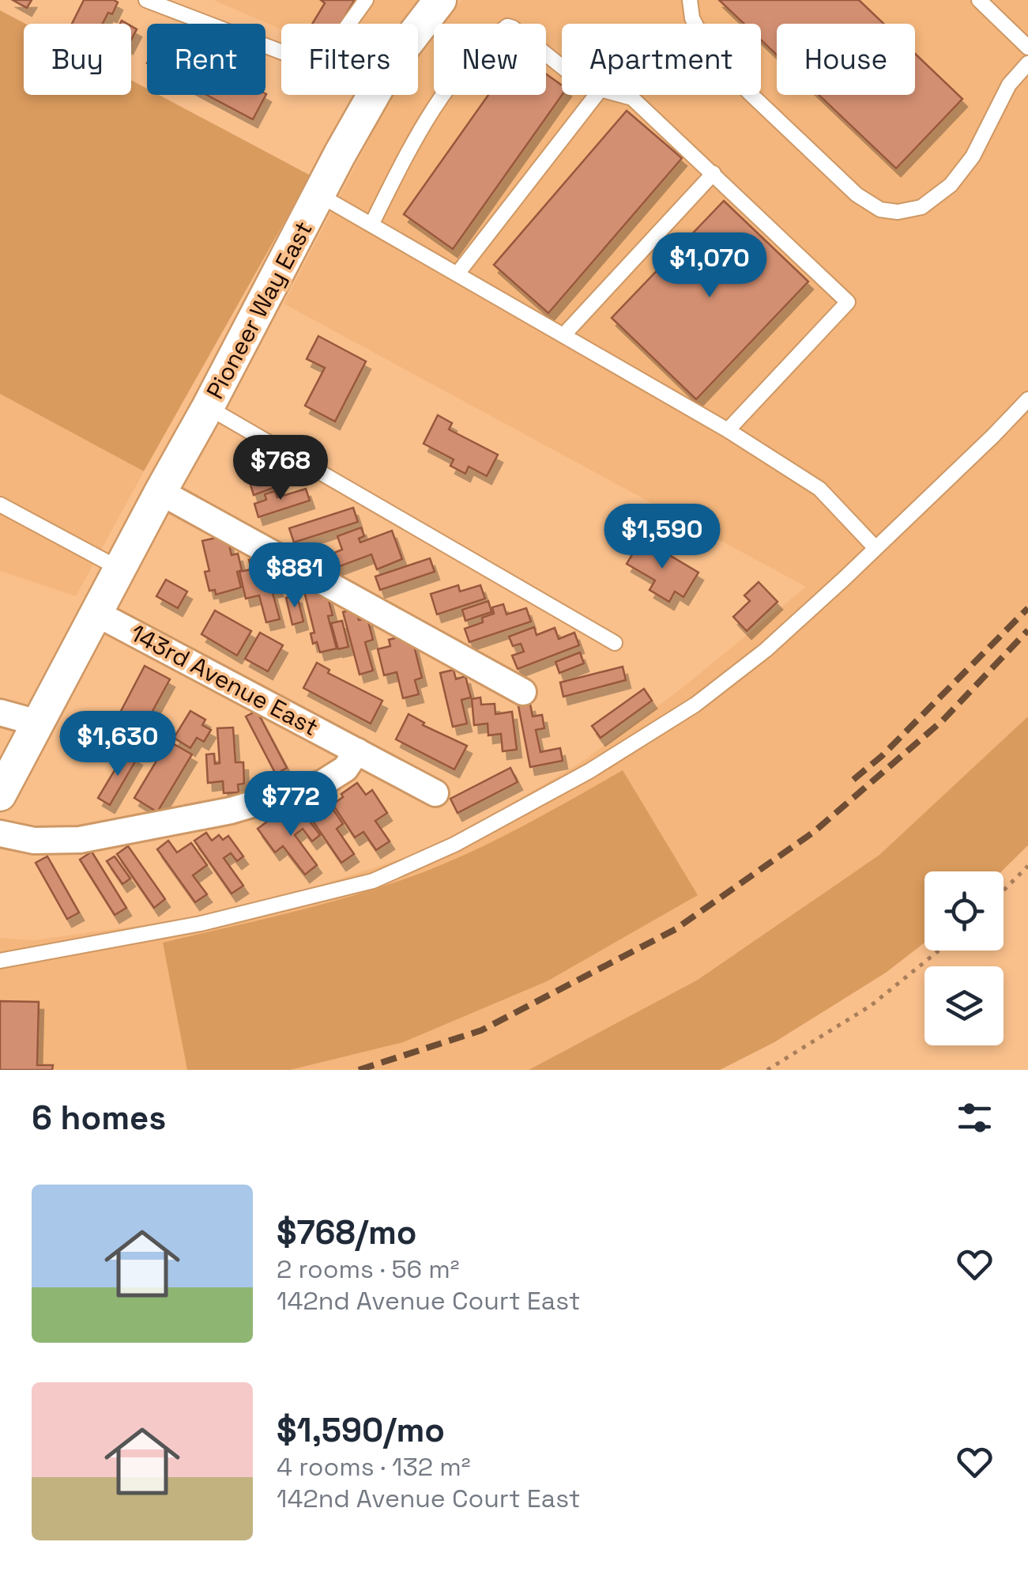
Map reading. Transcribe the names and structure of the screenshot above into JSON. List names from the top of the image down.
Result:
{
  "streets": {
    "street": ["Pioneer Way East", "143rd Avenue East"]
  },
  "crossings": [
    ["Pioneer Way East", "143rd Avenue East"]
  ],
  "page": {
    "chip": [
      "Buy",
      "Rent",
      "Filters",
      "New",
      "Apartment",
      "House"
    ],
    "price": [
      "$1,070",
      "$768",
      "$1,590",
      "$881",
      "$1,630",
      "$772"
    ],
    "heading": "6 homes",
    "list": [
      {
        "name": "$768/mo",
        "note": "2 rooms · 56 m² · 142nd Avenue Court East"
      },
      {
        "name": "$1,590/mo",
        "note": "4 rooms · 132 m² · 142nd Avenue Court East"
      }
    ]
  }
}
